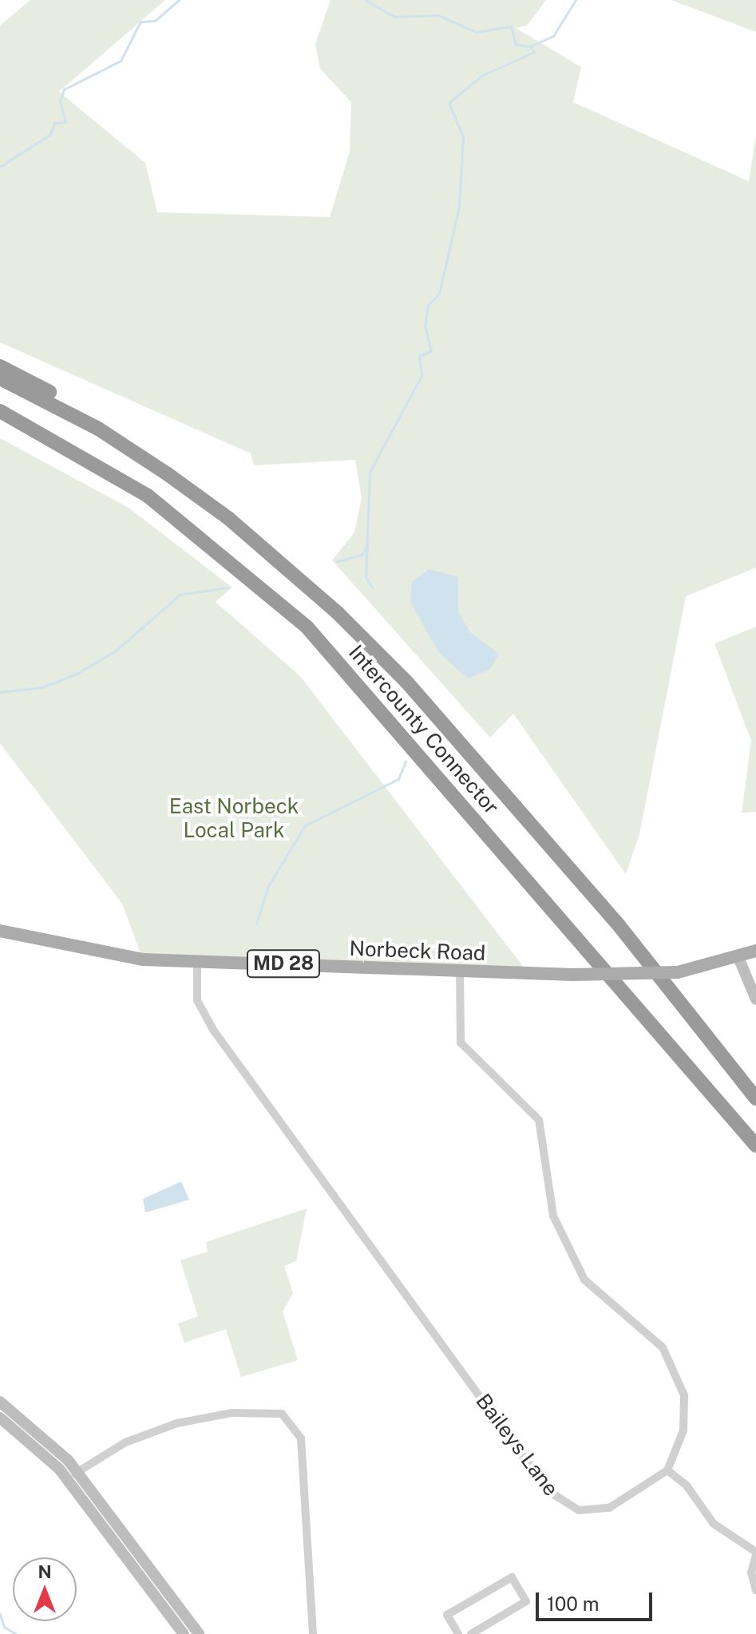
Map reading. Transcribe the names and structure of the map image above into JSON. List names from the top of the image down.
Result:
{
  "streets": {
    "highway": ["Intercounty Connector"],
    "main road": ["Norbeck Road", "MD 28"],
    "street": ["Baileys Lane"]
  },
  "crossings": [
    ["Norbeck Road", "Baileys Lane"]
  ],
  "parks": ["East Norbeck Local Park"],
  "scale_bar": "100 m",
  "north": "top"
}
